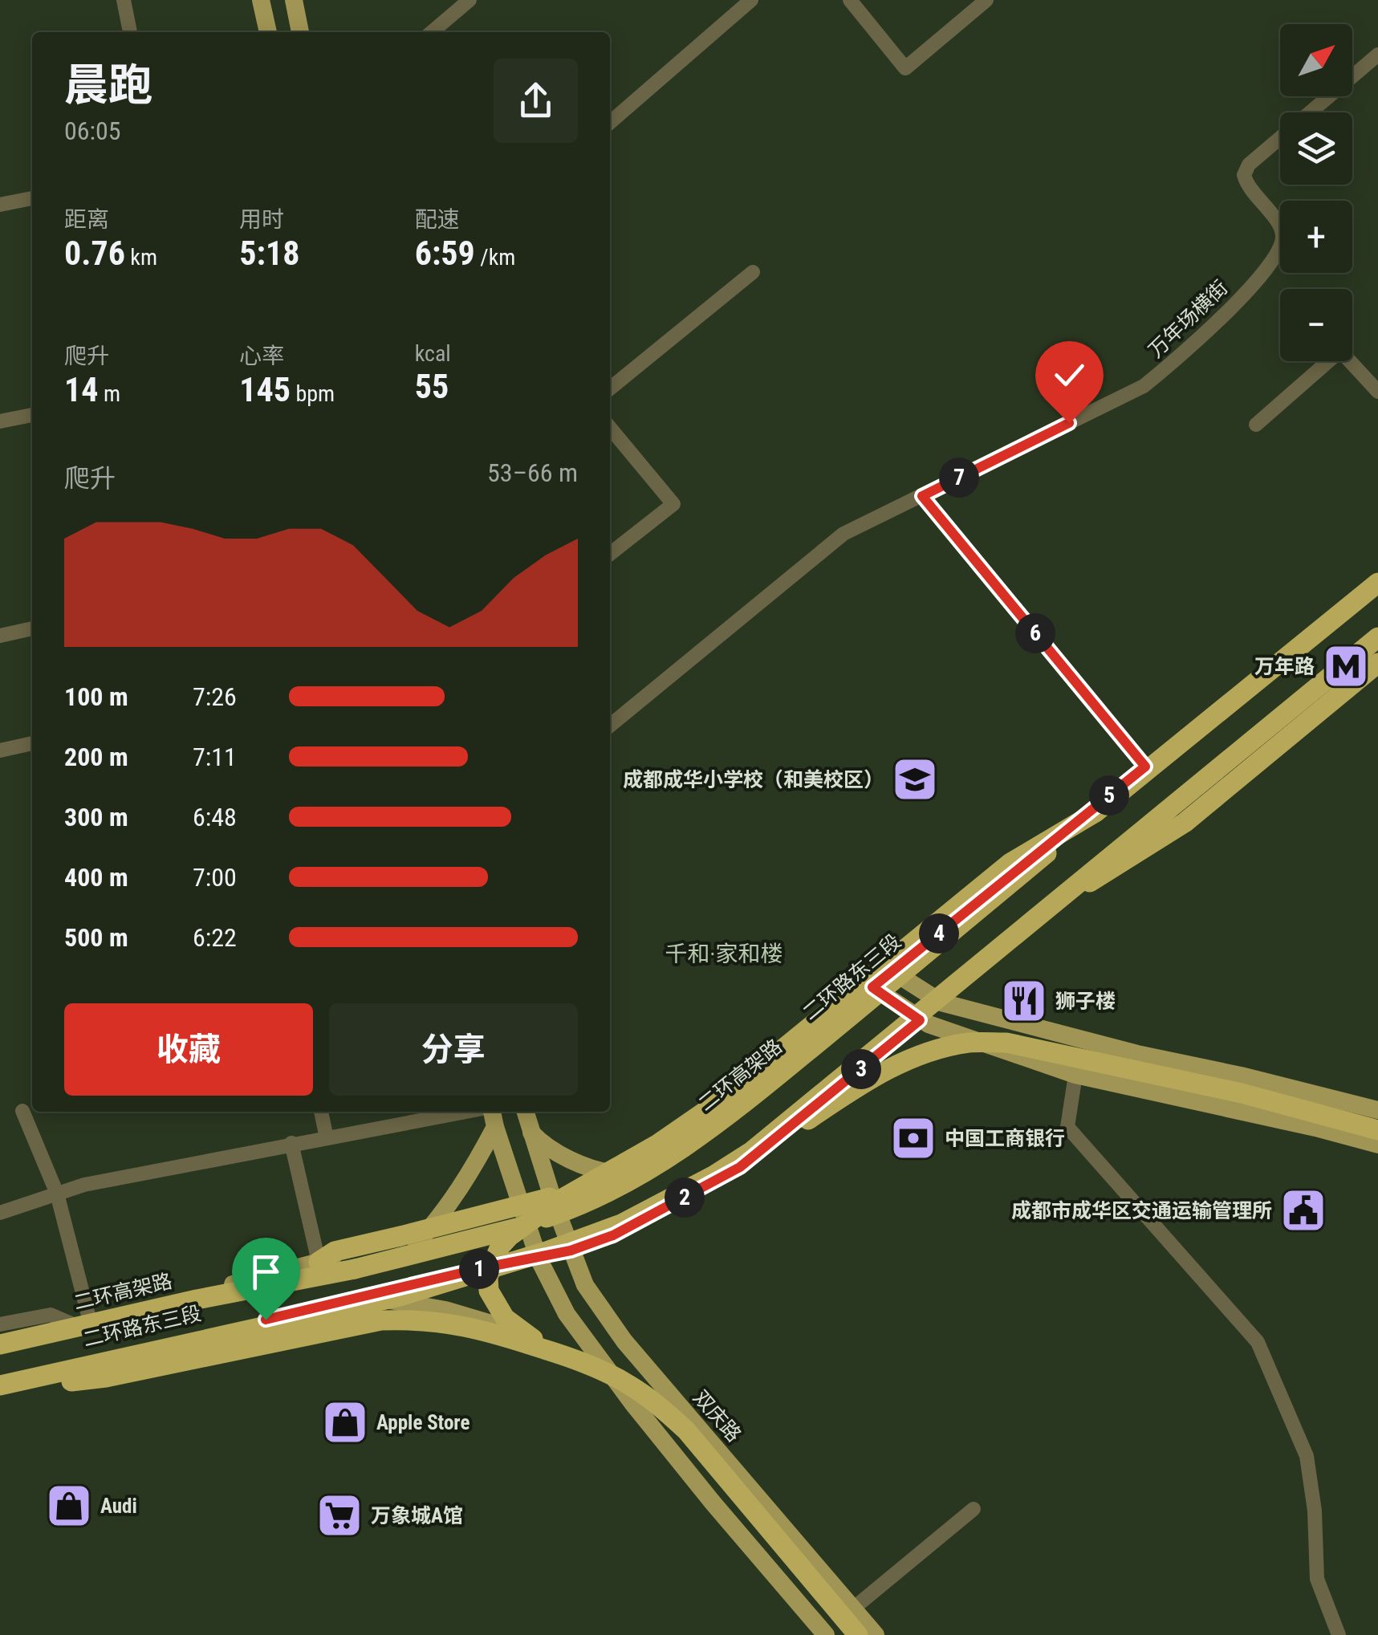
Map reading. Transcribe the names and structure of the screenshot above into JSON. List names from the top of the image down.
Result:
{
  "streets": {
    "highway": ["二环高架路"],
    "main road": ["二环路东三段", "双庆路"],
    "street": ["万年场横街"]
  },
  "crossings": [
    ["二环路东三段", "二环高架路"],
    ["二环路东三段", "双庆路"]
  ],
  "districts": ["千和·家和楼"],
  "places": {
    "metro station": ["万年路"],
    "school or university": ["成都成华小学校（和美校区）"],
    "restaurant": ["狮子楼"],
    "bank": ["中国工商银行"],
    "public building": ["成都市成华区交通运输管理所"],
    "shop": ["Apple Store", "Audi"],
    "supermarket": ["万象城A馆"]
  },
  "north": "top right",
  "page": {
    "map_buttons": ["+", "−"],
    "heading": ["晨跑", "06:05"],
    "stats": [
      ["距离", "0.76 km"],
      ["用时", "5:18"],
      ["配速", "6:59 /km"],
      ["爬升", "14 m"],
      ["心率", "145 bpm"],
      ["kcal", "55"]
    ],
    "chart": ["爬升", "53–66 m"],
    "pins": [
      "7",
      "6",
      "5",
      "4",
      "3",
      "2",
      "1"
    ],
    "list": [
      {
        "name": "100 m",
        "note": "7:26"
      },
      {
        "name": "200 m",
        "note": "7:11"
      },
      {
        "name": "300 m",
        "note": "6:48"
      },
      {
        "name": "400 m",
        "note": "7:00"
      },
      {
        "name": "500 m",
        "note": "6:22"
      }
    ],
    "buttons": ["收藏", "分享"]
  }
}
